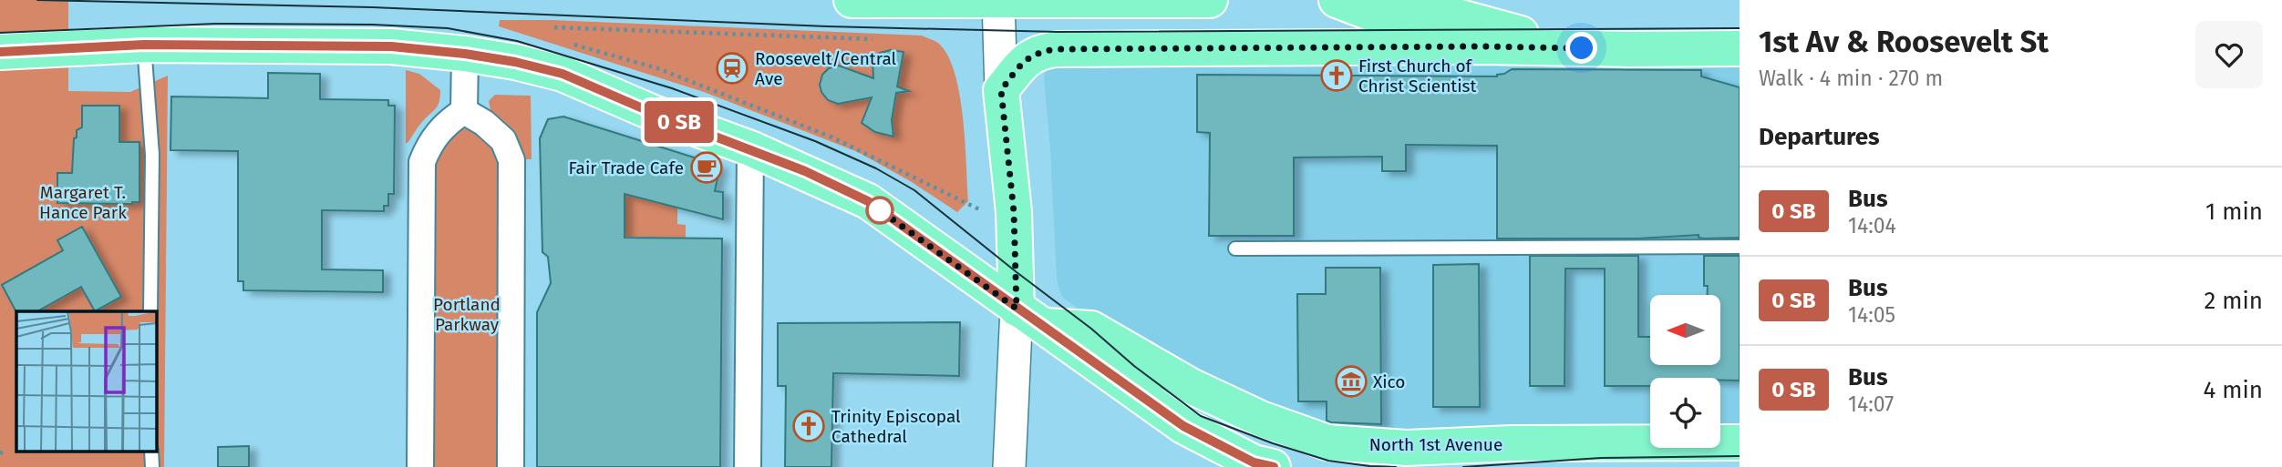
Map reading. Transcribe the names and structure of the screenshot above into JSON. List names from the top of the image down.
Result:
{
  "streets": {
    "main road": ["North 1st Avenue"]
  },
  "parks": ["Margaret T. Hance Park", "Portland Parkway"],
  "places": {
    "station": ["Roosevelt/Central Ave"],
    "church": ["First Church of Christ Scientist", "Trinity Episcopal Cathedral"],
    "cafe": ["Fair Trade Cafe"],
    "museum": ["Xico"]
  },
  "north": "left",
  "page": {
    "on_map": "0 SB",
    "heading": [
      ["1st Av & Roosevelt St", "Walk · 4 min · 270 m"],
      "Departures"
    ],
    "list": [
      {
        "mark": "0 SB",
        "name": "Bus",
        "note": "14:04",
        "value": "1 min"
      },
      {
        "mark": "0 SB",
        "name": "Bus",
        "note": "14:05",
        "value": "2 min"
      },
      {
        "mark": "0 SB",
        "name": "Bus",
        "note": "14:07",
        "value": "4 min"
      }
    ]
  }
}
